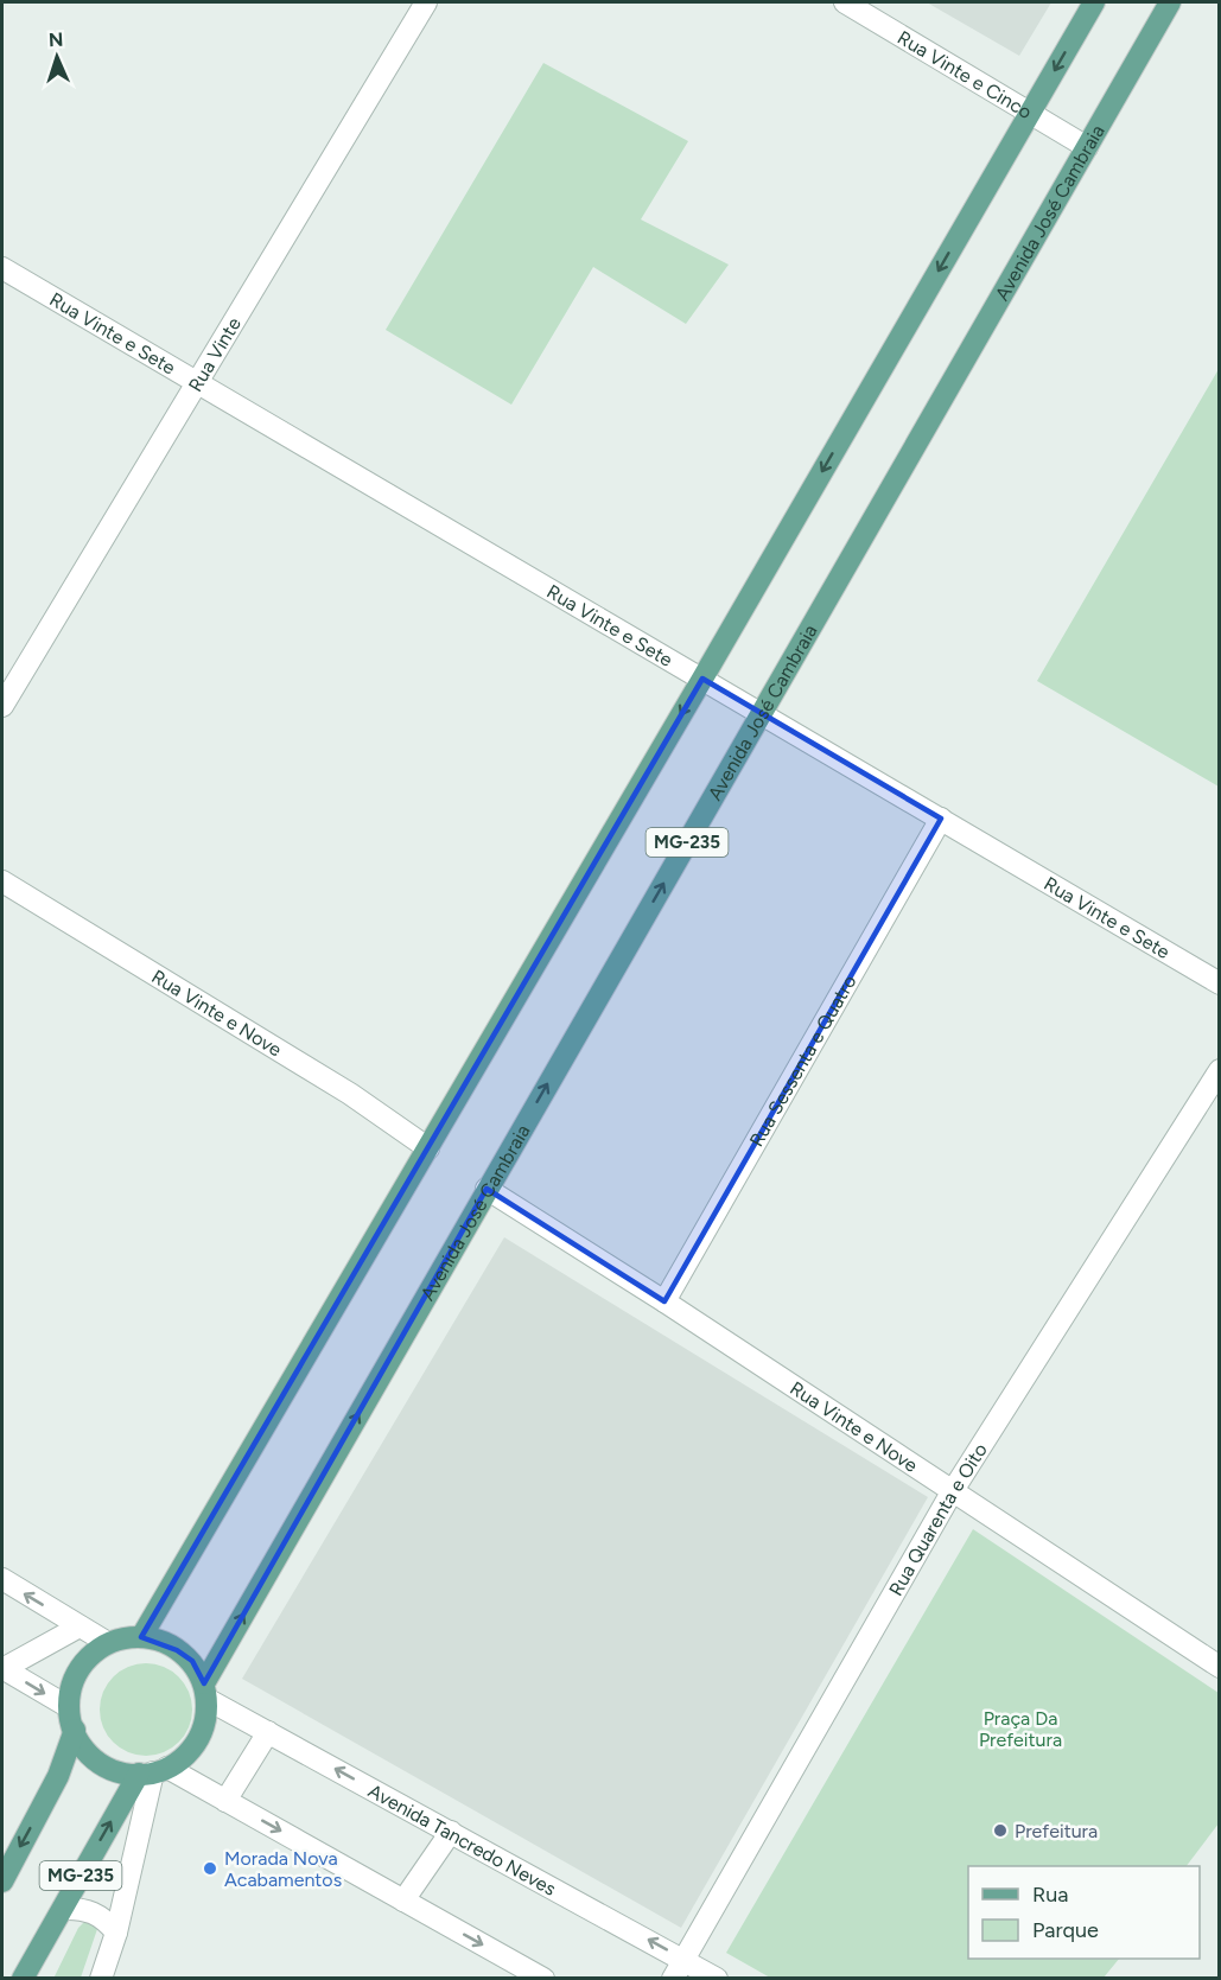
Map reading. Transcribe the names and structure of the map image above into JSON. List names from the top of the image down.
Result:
{
  "streets": {
    "main road": ["Avenida José Cambraia", "MG-235"],
    "street": [
      "Rua Vinte e Cinco",
      "Rua Vinte e Sete",
      "Rua Vinte",
      "Rua Vinte e Nove",
      "Rua Sessenta e Quatro",
      "Rua Quarenta e Oito",
      "Avenida Tancredo Neves"
    ]
  },
  "crossings": [
    ["Rua Vinte e Cinco", "Avenida José Cambraia"],
    ["Rua Vinte e Cinco", "MG-235"],
    ["Avenida José Cambraia", "Rua Vinte e Sete"],
    ["Avenida José Cambraia", "MG-235"],
    ["Avenida José Cambraia", "Rua Vinte e Nove"],
    ["Avenida José Cambraia", "Avenida Tancredo Neves"],
    ["Rua Vinte e Sete", "Rua Vinte"],
    ["Rua Vinte e Sete", "MG-235"],
    ["Rua Vinte e Sete", "Rua Sessenta e Quatro"],
    ["MG-235", "Rua Vinte e Nove"],
    ["MG-235", "Avenida Tancredo Neves"],
    ["Rua Vinte e Nove", "Rua Sessenta e Quatro"],
    ["Rua Vinte e Nove", "Rua Quarenta e Oito"],
    ["Rua Quarenta e Oito", "Avenida Tancredo Neves"]
  ],
  "parks": ["Praça Da Prefeitura"],
  "places": ["Prefeitura", "Morada Nova Acabamentos"],
  "legend": ["Rua", "Parque"],
  "north": "top"
}
